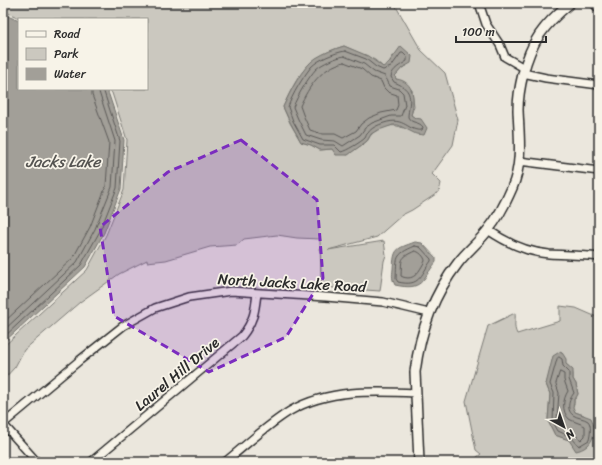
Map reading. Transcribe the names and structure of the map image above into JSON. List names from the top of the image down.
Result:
{
  "streets": {
    "street": ["North Jacks Lake Road", "Laurel Hill Drive"]
  },
  "crossings": [
    ["North Jacks Lake Road", "Laurel Hill Drive"]
  ],
  "water": ["Jacks Lake"],
  "legend": ["Road", "Park", "Water"],
  "scale_bar": "100 m",
  "north": "bottom right"
}
